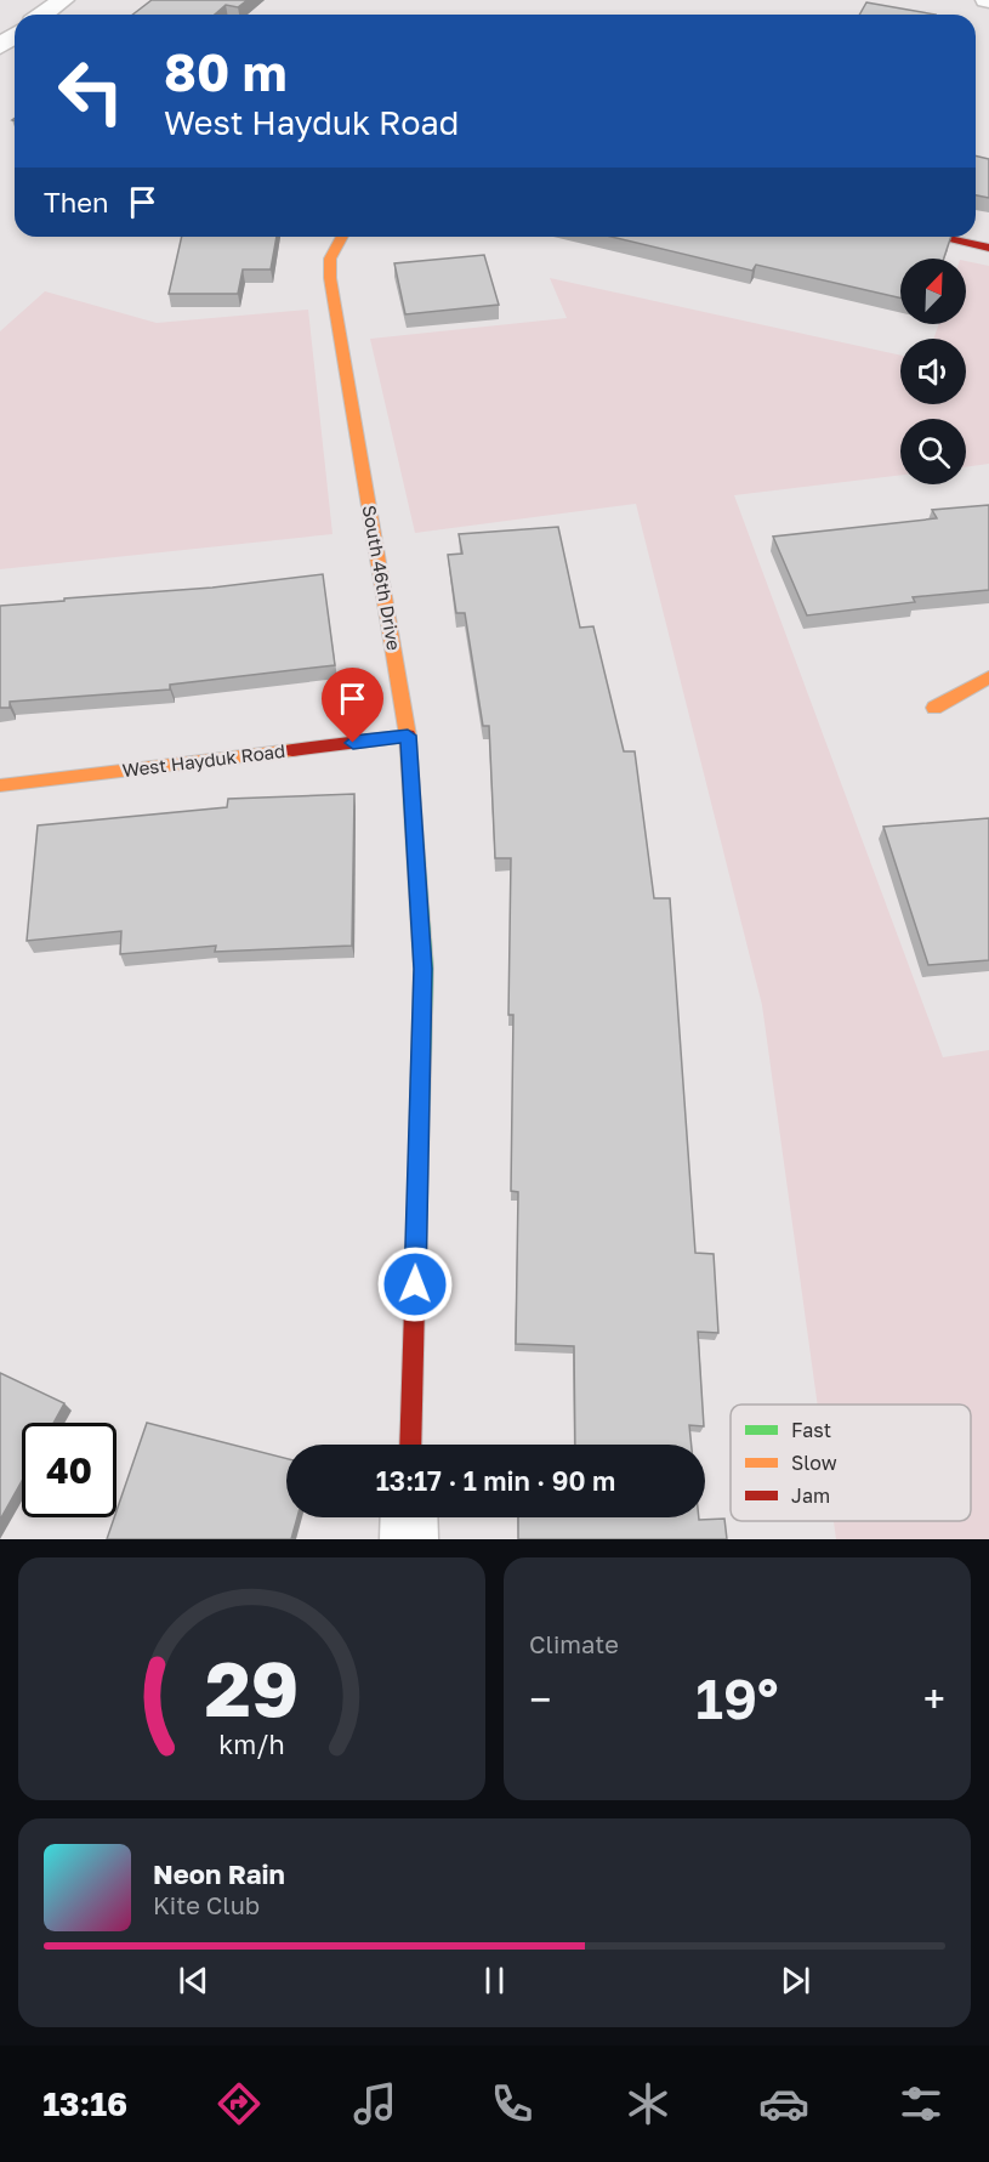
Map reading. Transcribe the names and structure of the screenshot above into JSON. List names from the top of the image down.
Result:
{
  "streets": {
    "street": ["South 46th Drive", "West Hayduk Road"]
  },
  "crossings": [
    ["South 46th Drive", "West Hayduk Road"]
  ],
  "legend": ["Fast", "Slow", "Jam"],
  "north": "top right",
  "page": {
    "turn": ["80 m", "West Hayduk Road"],
    "then": "Then",
    "limit": "40",
    "trip": "13:17 · 1 min · 90 m",
    "tile": "Climate",
    "heat": ["−", "19°", "+"],
    "song": ["Neon Rain", "Kite Club"],
    "tabs": "13:16",
    "gauge": ["29", "km/h"]
  }
}
